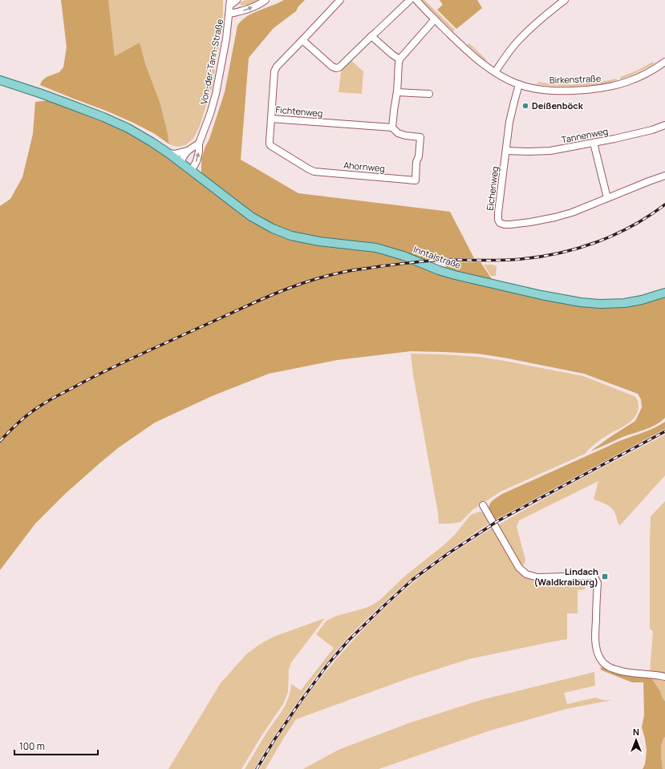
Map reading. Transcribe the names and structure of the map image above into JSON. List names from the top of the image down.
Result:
{
  "streets": {
    "main road": ["Inntalstraße"],
    "street": [
      "Von-der-Tann-Straße",
      "Birkenstraße",
      "Fichtenweg",
      "Tannenweg",
      "Ahornweg",
      "Eichenweg"
    ]
  },
  "crossings": [
    ["Von-der-Tann-Straße", "Inntalstraße"],
    ["Birkenstraße", "Eichenweg"],
    ["Fichtenweg", "Ahornweg"],
    ["Tannenweg", "Eichenweg"]
  ],
  "places": {
    "other": ["Deißenböck"],
    "transit": ["Lindach (Waldkraiburg)"]
  },
  "scale_bar": "100 m",
  "north": "top"
}
